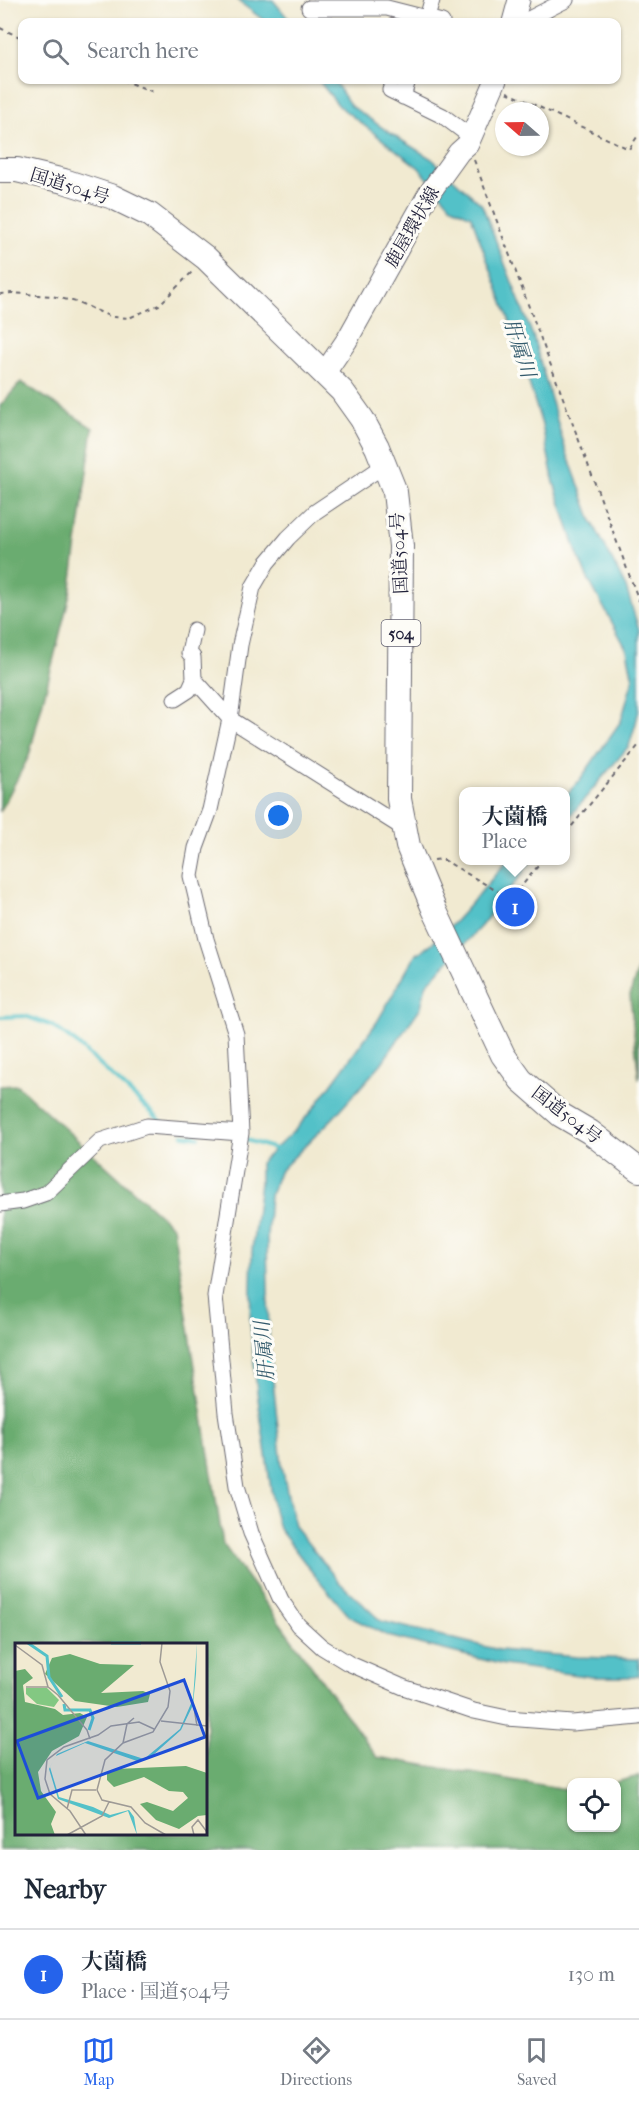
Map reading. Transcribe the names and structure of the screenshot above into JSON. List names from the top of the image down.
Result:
{
  "streets": {
    "highway": ["国道504号", "504"],
    "main road": ["鹿屋環状線"]
  },
  "crossings": [
    ["国道504号", "鹿屋環状線"]
  ],
  "water": ["肝属川"],
  "north": "left",
  "page": {
    "search": "Search here",
    "popup": ["大薗橋", "Place"],
    "pins": "1",
    "heading": "Nearby",
    "list": [
      {
        "mark": "1",
        "name": "大薗橋",
        "note": "Place · 国道504号",
        "value": "130 m"
      }
    ],
    "nav": ["Map", "Directions", "Saved"]
  }
}
